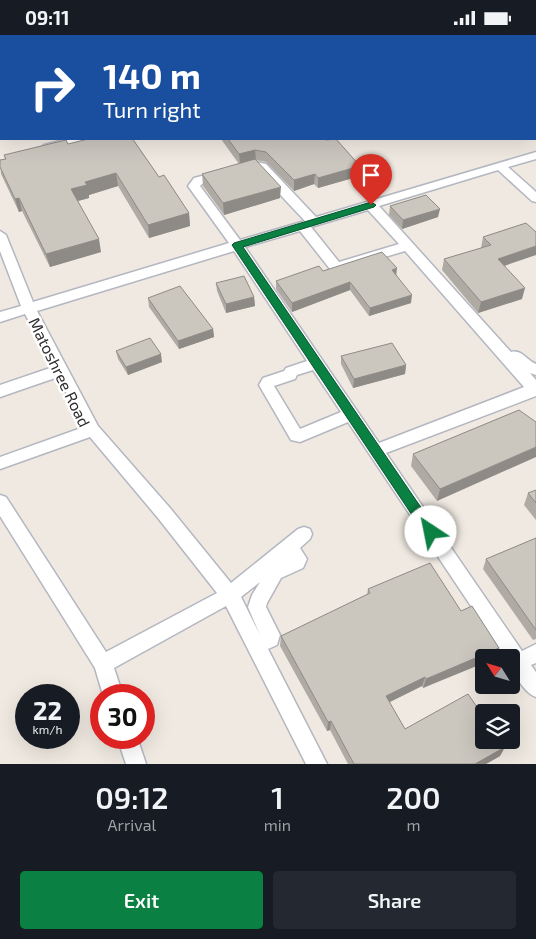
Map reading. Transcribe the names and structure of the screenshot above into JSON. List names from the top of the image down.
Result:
{
  "streets": {
    "street": ["Matoshree Road"]
  },
  "north": "top left",
  "page": {
    "status": "09:11",
    "turn": ["140 m", "Turn right"],
    "speed": "22 km/h",
    "limit": "30",
    "eta": [
      "09:12",
      "Arrival",
      "1",
      "min",
      "200",
      "m"
    ],
    "buttons": ["Exit", "Share"]
  }
}
